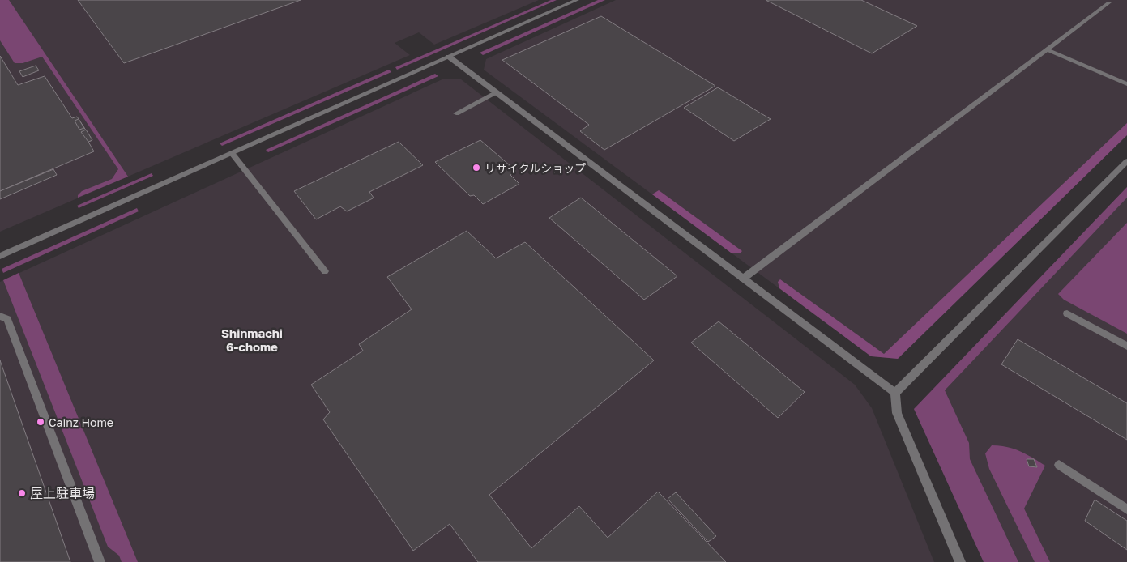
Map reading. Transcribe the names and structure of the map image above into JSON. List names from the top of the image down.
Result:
{
  "districts": ["Shinmachi 6-chome"],
  "places": ["リサイクルショップ", "Cainz Home", "屋上駐車場"]
}
